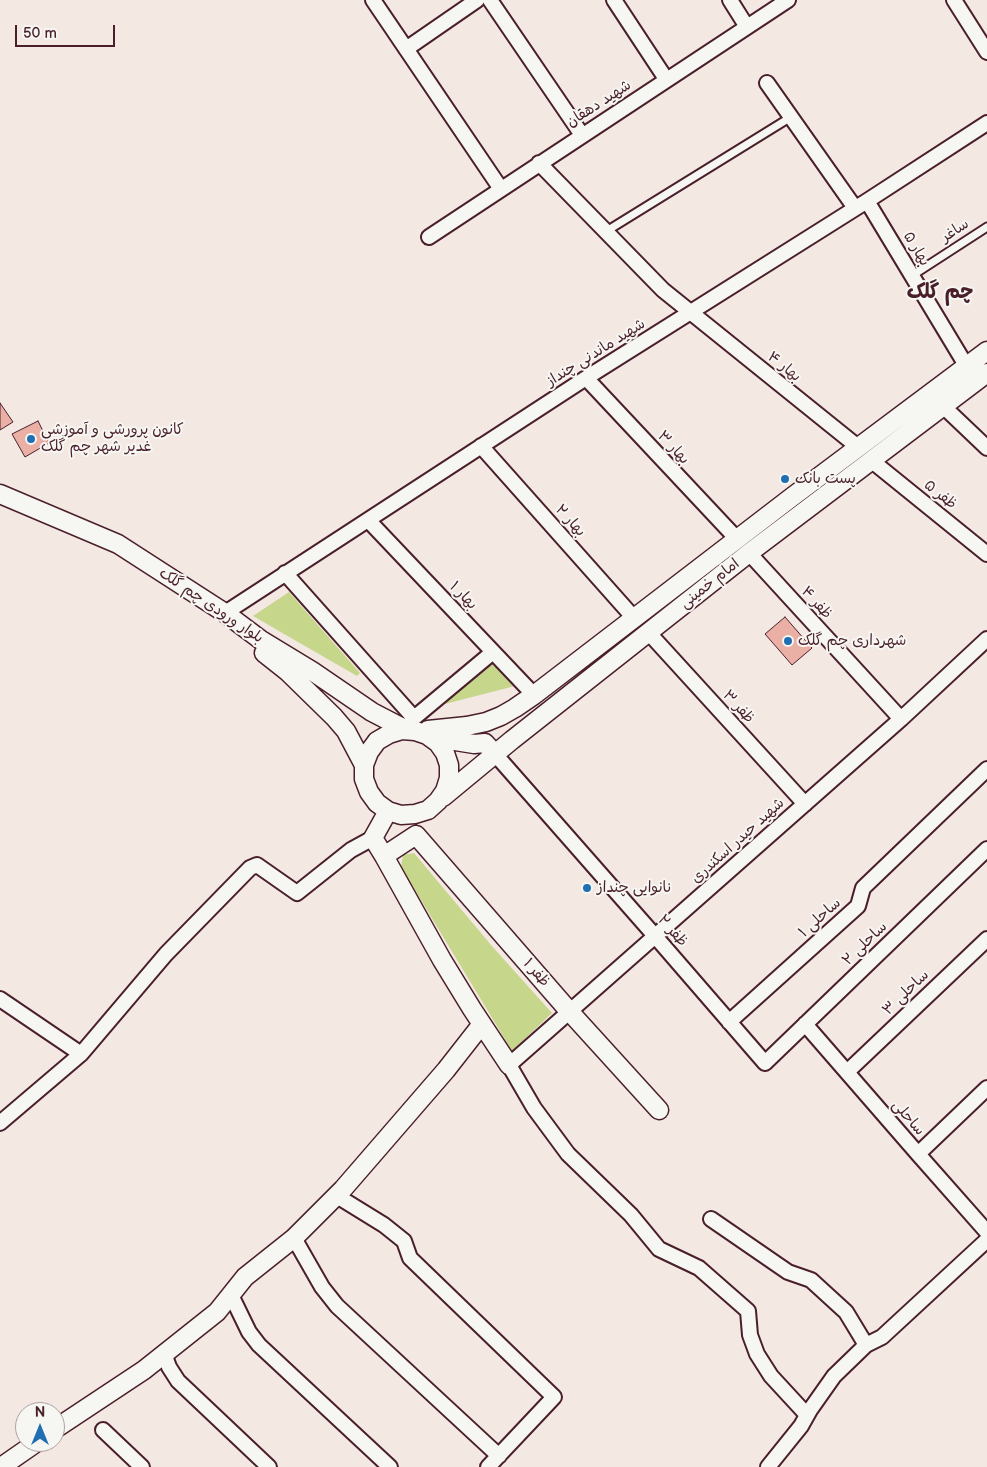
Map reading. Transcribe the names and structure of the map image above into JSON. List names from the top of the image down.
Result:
{
  "streets": {
    "street": [
      "شهید دهقان",
      "بهار ۵",
      "شهید ماندنی چنداز",
      "بهار ۴",
      "بهار ۳",
      "ظفر ۵",
      "بهار ۲",
      "امام خمینی",
      "بهار ۱",
      "ظفر ۴",
      "بلوار ورودی چم گلک",
      "ظفر ۳",
      "شهید حیدر اسکندری",
      "ساحلی ۱",
      "ظفر ۲",
      "ساحلی ۲",
      "ظفر ۱",
      "ساحلی ۳",
      "ساحلی"
    ],
    "lane": ["ساغر"]
  },
  "crossings": [
    ["شهید دهقان", "بهار ۴"],
    ["ساغر", "بهار ۵"],
    ["بهار ۵", "شهید ماندنی چنداز"],
    ["بهار ۵", "امام خمینی"],
    ["شهید ماندنی چنداز", "بهار ۴"],
    ["شهید ماندنی چنداز", "بهار ۳"],
    ["شهید ماندنی چنداز", "بهار ۲"],
    ["شهید ماندنی چنداز", "بهار ۱"],
    ["شهید ماندنی چنداز", "بلوار ورودی چم گلک"],
    ["بهار ۴", "امام خمینی"],
    ["بهار ۳", "امام خمینی"],
    ["ظفر ۵", "امام خمینی"],
    ["بهار ۲", "امام خمینی"],
    ["امام خمینی", "بهار ۱"],
    ["امام خمینی", "ظفر ۴"],
    ["امام خمینی", "بلوار ورودی چم گلک"],
    ["امام خمینی", "ظفر ۳"],
    ["امام خمینی", "ظفر ۲"],
    ["ظفر ۴", "شهید حیدر اسکندری"],
    ["ظفر ۳", "شهید حیدر اسکندری"],
    ["شهید حیدر اسکندری", "ظفر ۲"],
    ["شهید حیدر اسکندری", "ظفر ۱"],
    ["ساحلی ۱", "ظفر ۲"],
    ["ظفر ۲", "ساحلی ۲"],
    ["ساحلی ۲", "ساحلی"],
    ["ساحلی ۳", "ساحلی"]
  ],
  "districts": ["چم گلک"],
  "places": [
    "کانون پرورشی و آموزشی غدیر شهر چم گلک",
    "پست بانک",
    "شهرداری چم گلک",
    "نانوایی چنداز"
  ],
  "scale_bar": "50 m",
  "north": "top"
}
